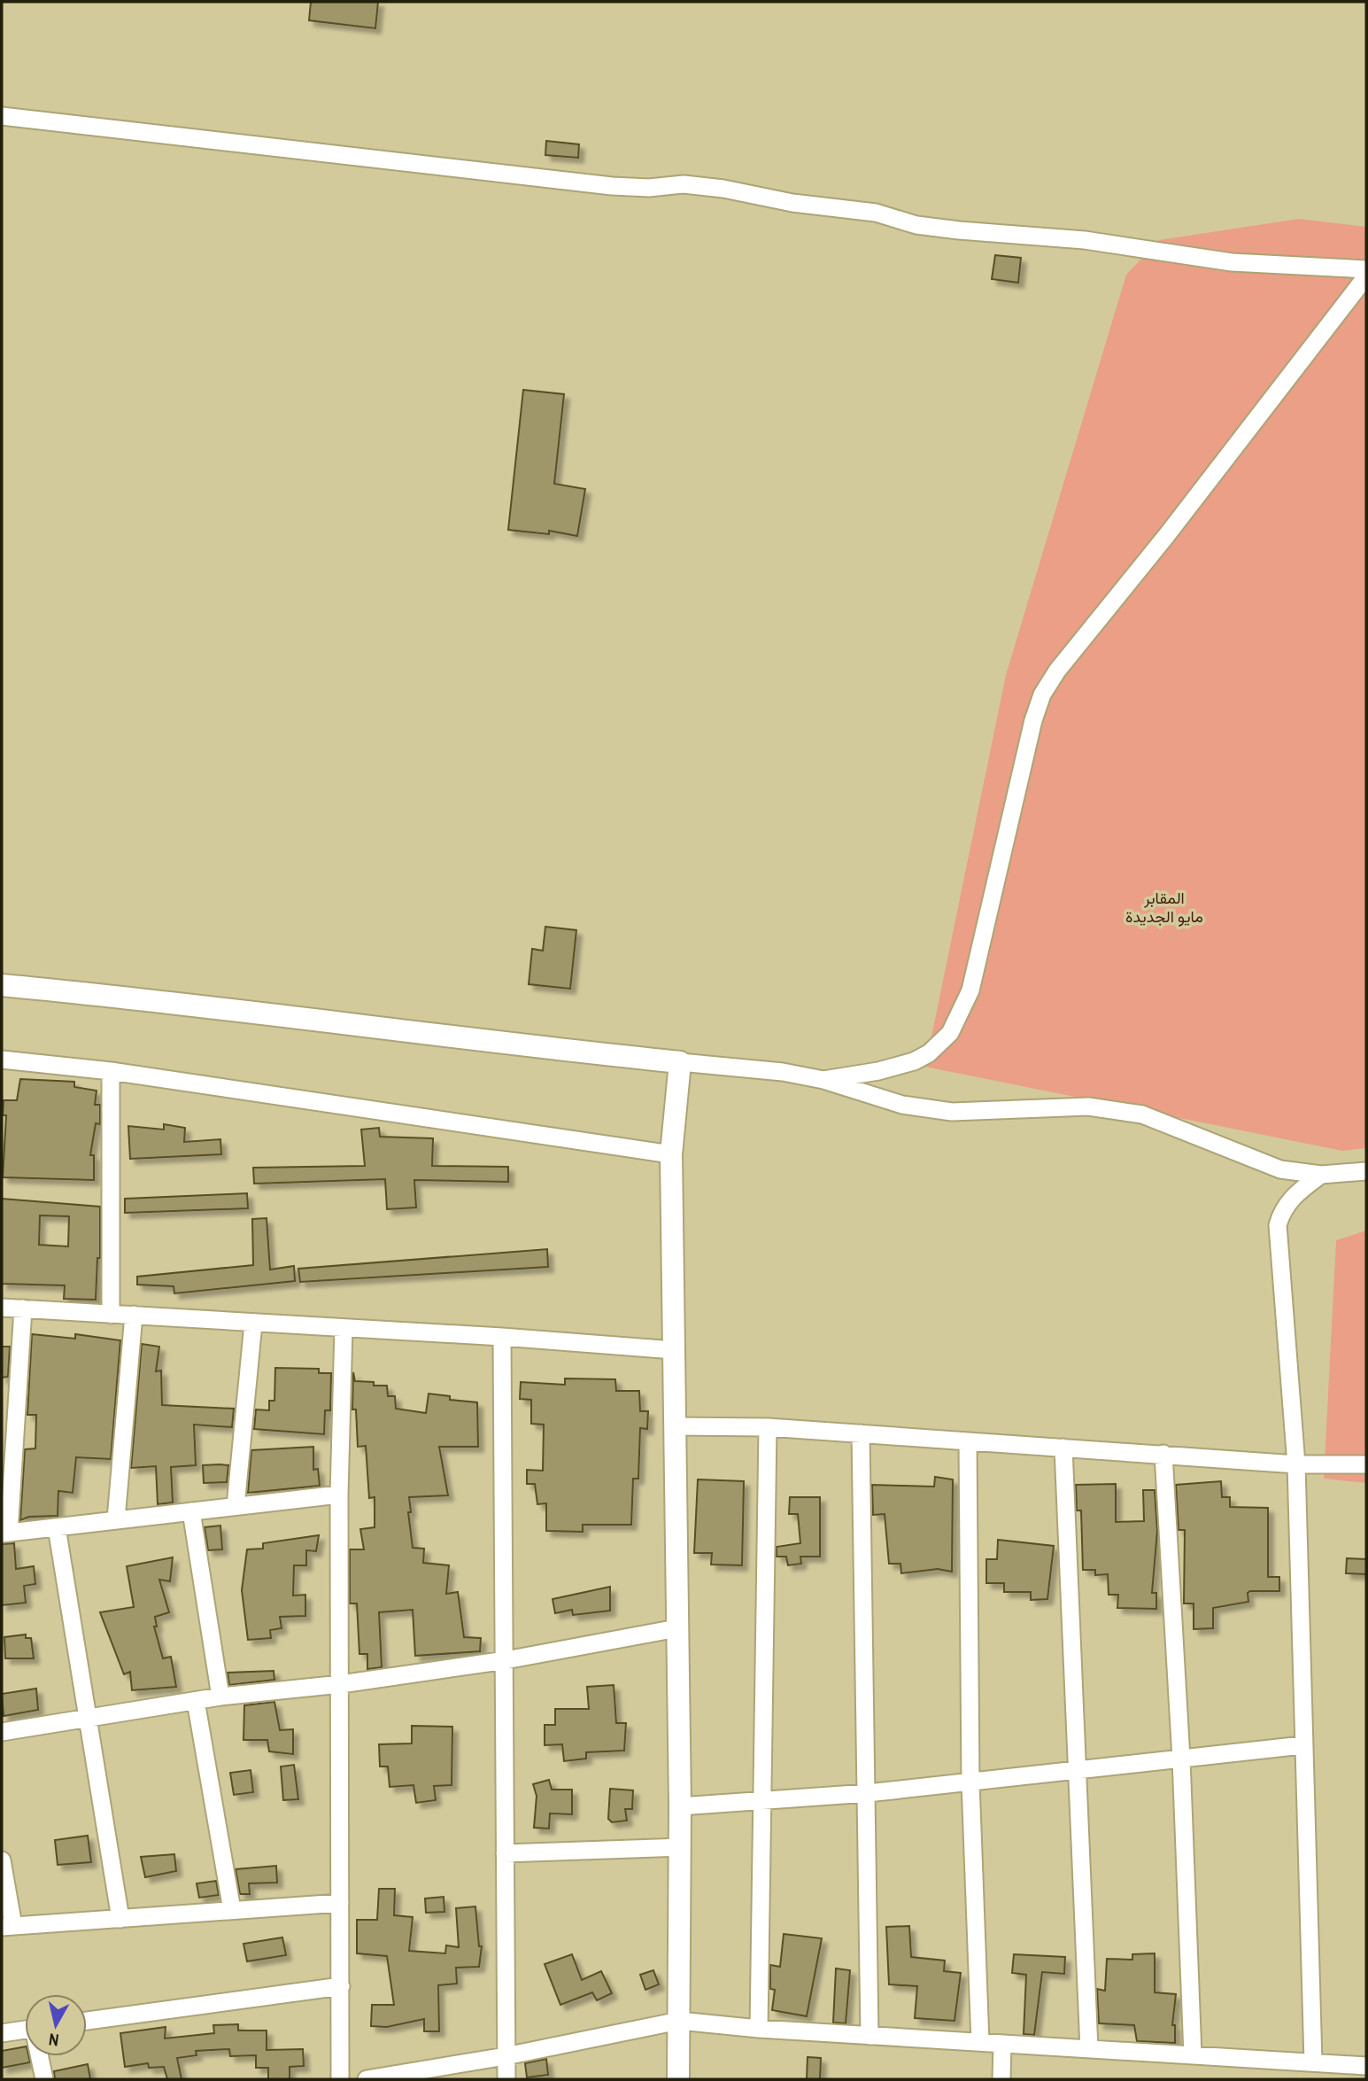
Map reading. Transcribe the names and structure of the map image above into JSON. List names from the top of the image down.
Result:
{
  "parks": ["المقابر مايو الجديدة"],
  "north": "bottom"
}
